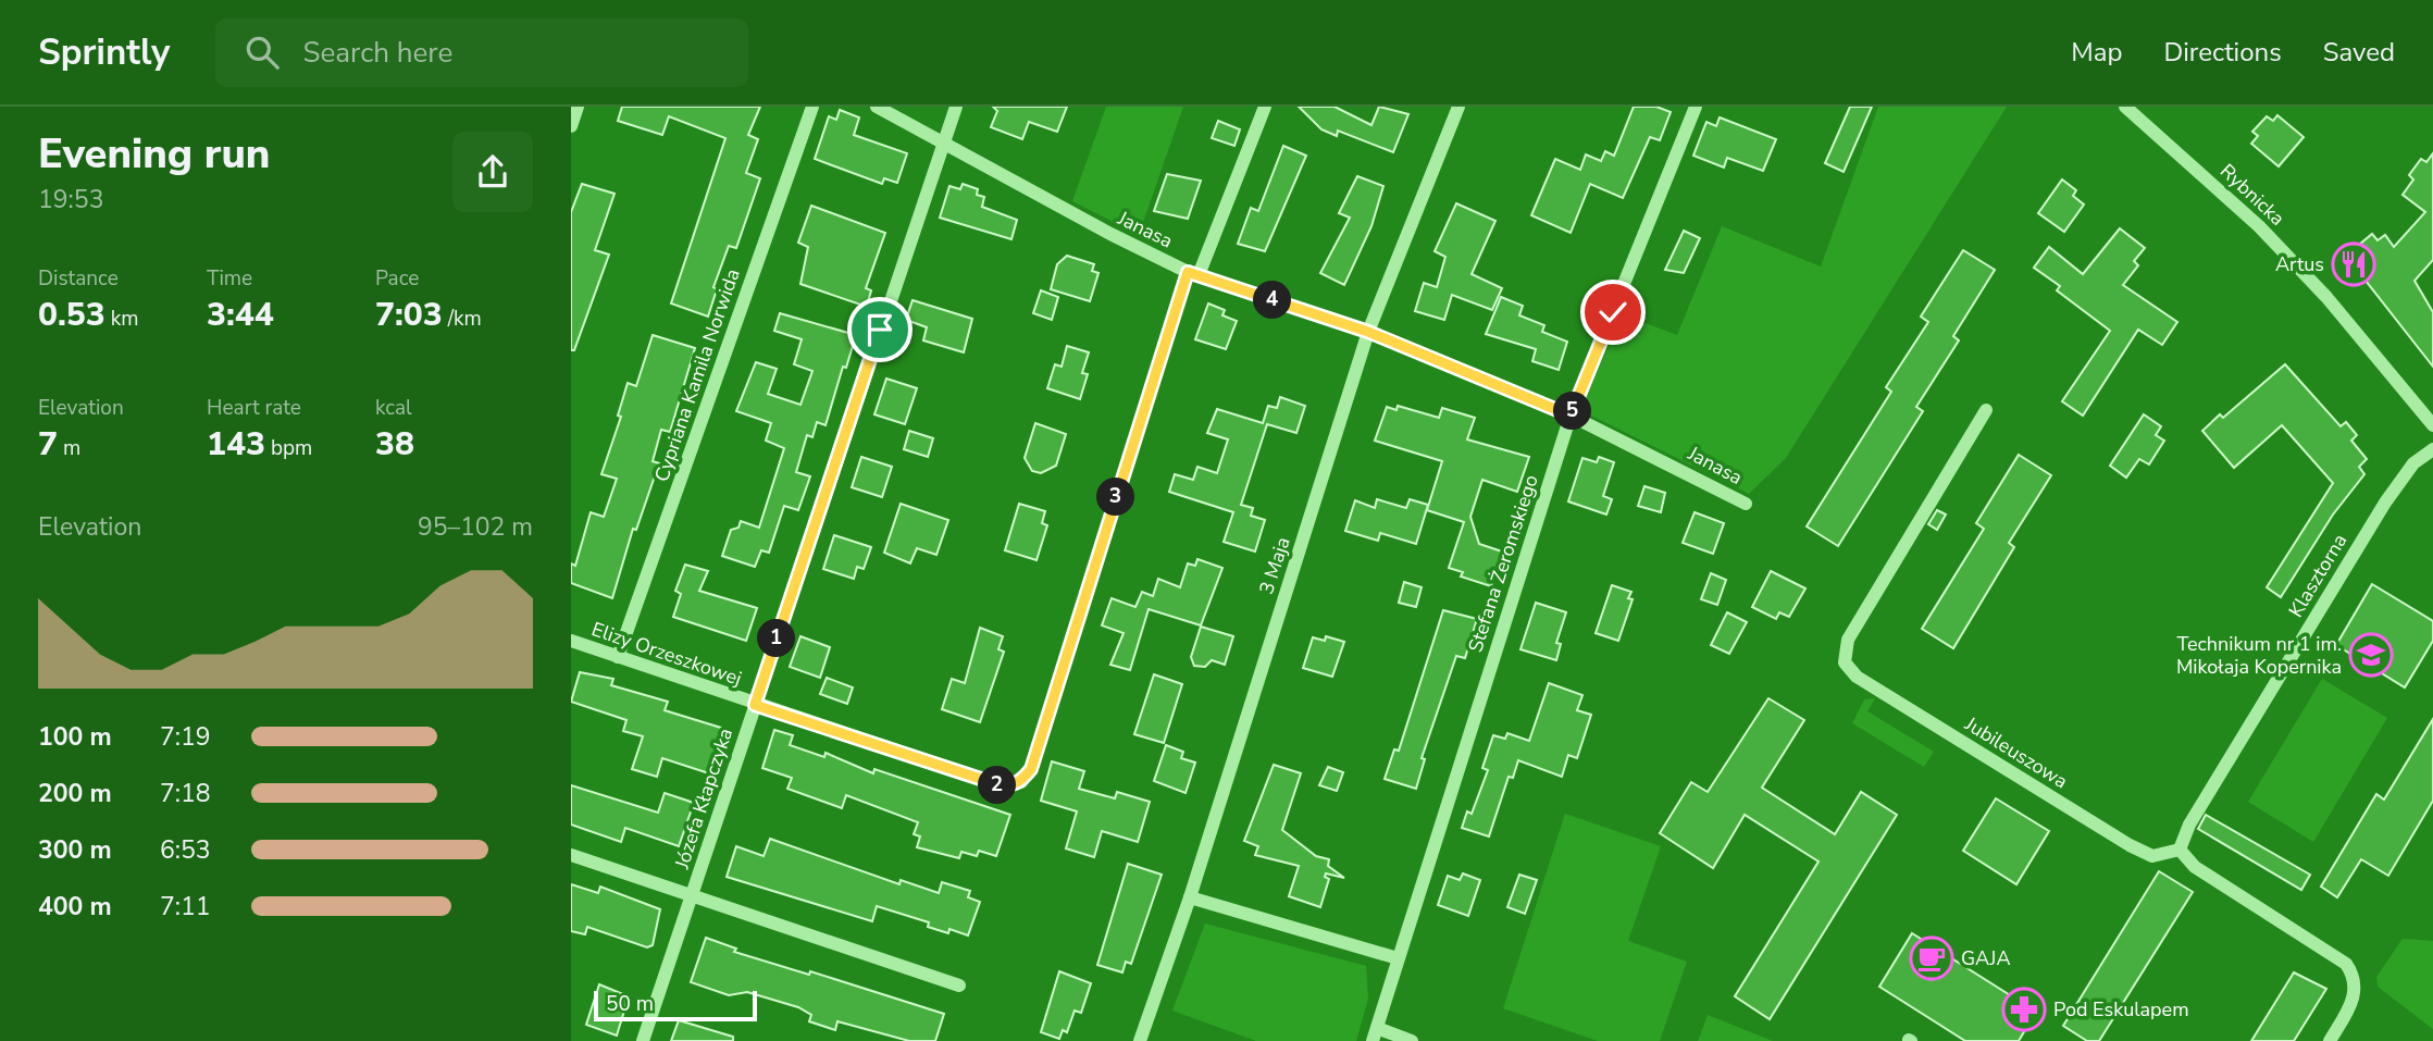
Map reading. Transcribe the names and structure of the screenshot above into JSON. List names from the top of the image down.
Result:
{
  "streets": {
    "street": [
      "Rybnicka",
      "Janasa",
      "Cypriana Kamila Norwida",
      "Stefana Żeromskiego",
      "3 Maja",
      "Klasztorna",
      "Elizy Orzeszkowej",
      "Jubileuszowa",
      "Józefa Kłapczyka"
    ]
  },
  "crossings": [
    ["Janasa", "Stefana Żeromskiego"],
    ["Janasa", "3 Maja"],
    ["Janasa", "Elizy Orzeszkowej"],
    ["Janasa", "Józefa Kłapczyka"],
    ["Cypriana Kamila Norwida", "Elizy Orzeszkowej"],
    ["Klasztorna", "Jubileuszowa"],
    ["Elizy Orzeszkowej", "Józefa Kłapczyka"]
  ],
  "places": {
    "restaurant": ["Artus"],
    "school or university": ["Technikum nr 1 im. Mikołaja Kopernika"],
    "cafe": ["GAJA"],
    "pharmacy": ["Pod Eskulapem"]
  },
  "scale_bar": "50 m",
  "page": {
    "header": "Sprintly",
    "search": "Search here",
    "nav": ["Map", "Directions", "Saved"],
    "heading": ["Evening run", "19:53"],
    "stats": [
      ["Distance", "0.53 km"],
      ["Time", "3:44"],
      ["Pace", "7:03 /km"],
      ["Elevation", "7 m"],
      ["Heart rate", "143 bpm"],
      ["kcal", "38"]
    ],
    "pins": [
      "4",
      "5",
      "3",
      "1",
      "2"
    ],
    "chart": ["Elevation", "95–102 m"],
    "list": [
      {
        "name": "100 m",
        "note": "7:19"
      },
      {
        "name": "200 m",
        "note": "7:18"
      },
      {
        "name": "300 m",
        "note": "6:53"
      },
      {
        "name": "400 m",
        "note": "7:11"
      }
    ],
    "scale": "50 m"
  }
}
